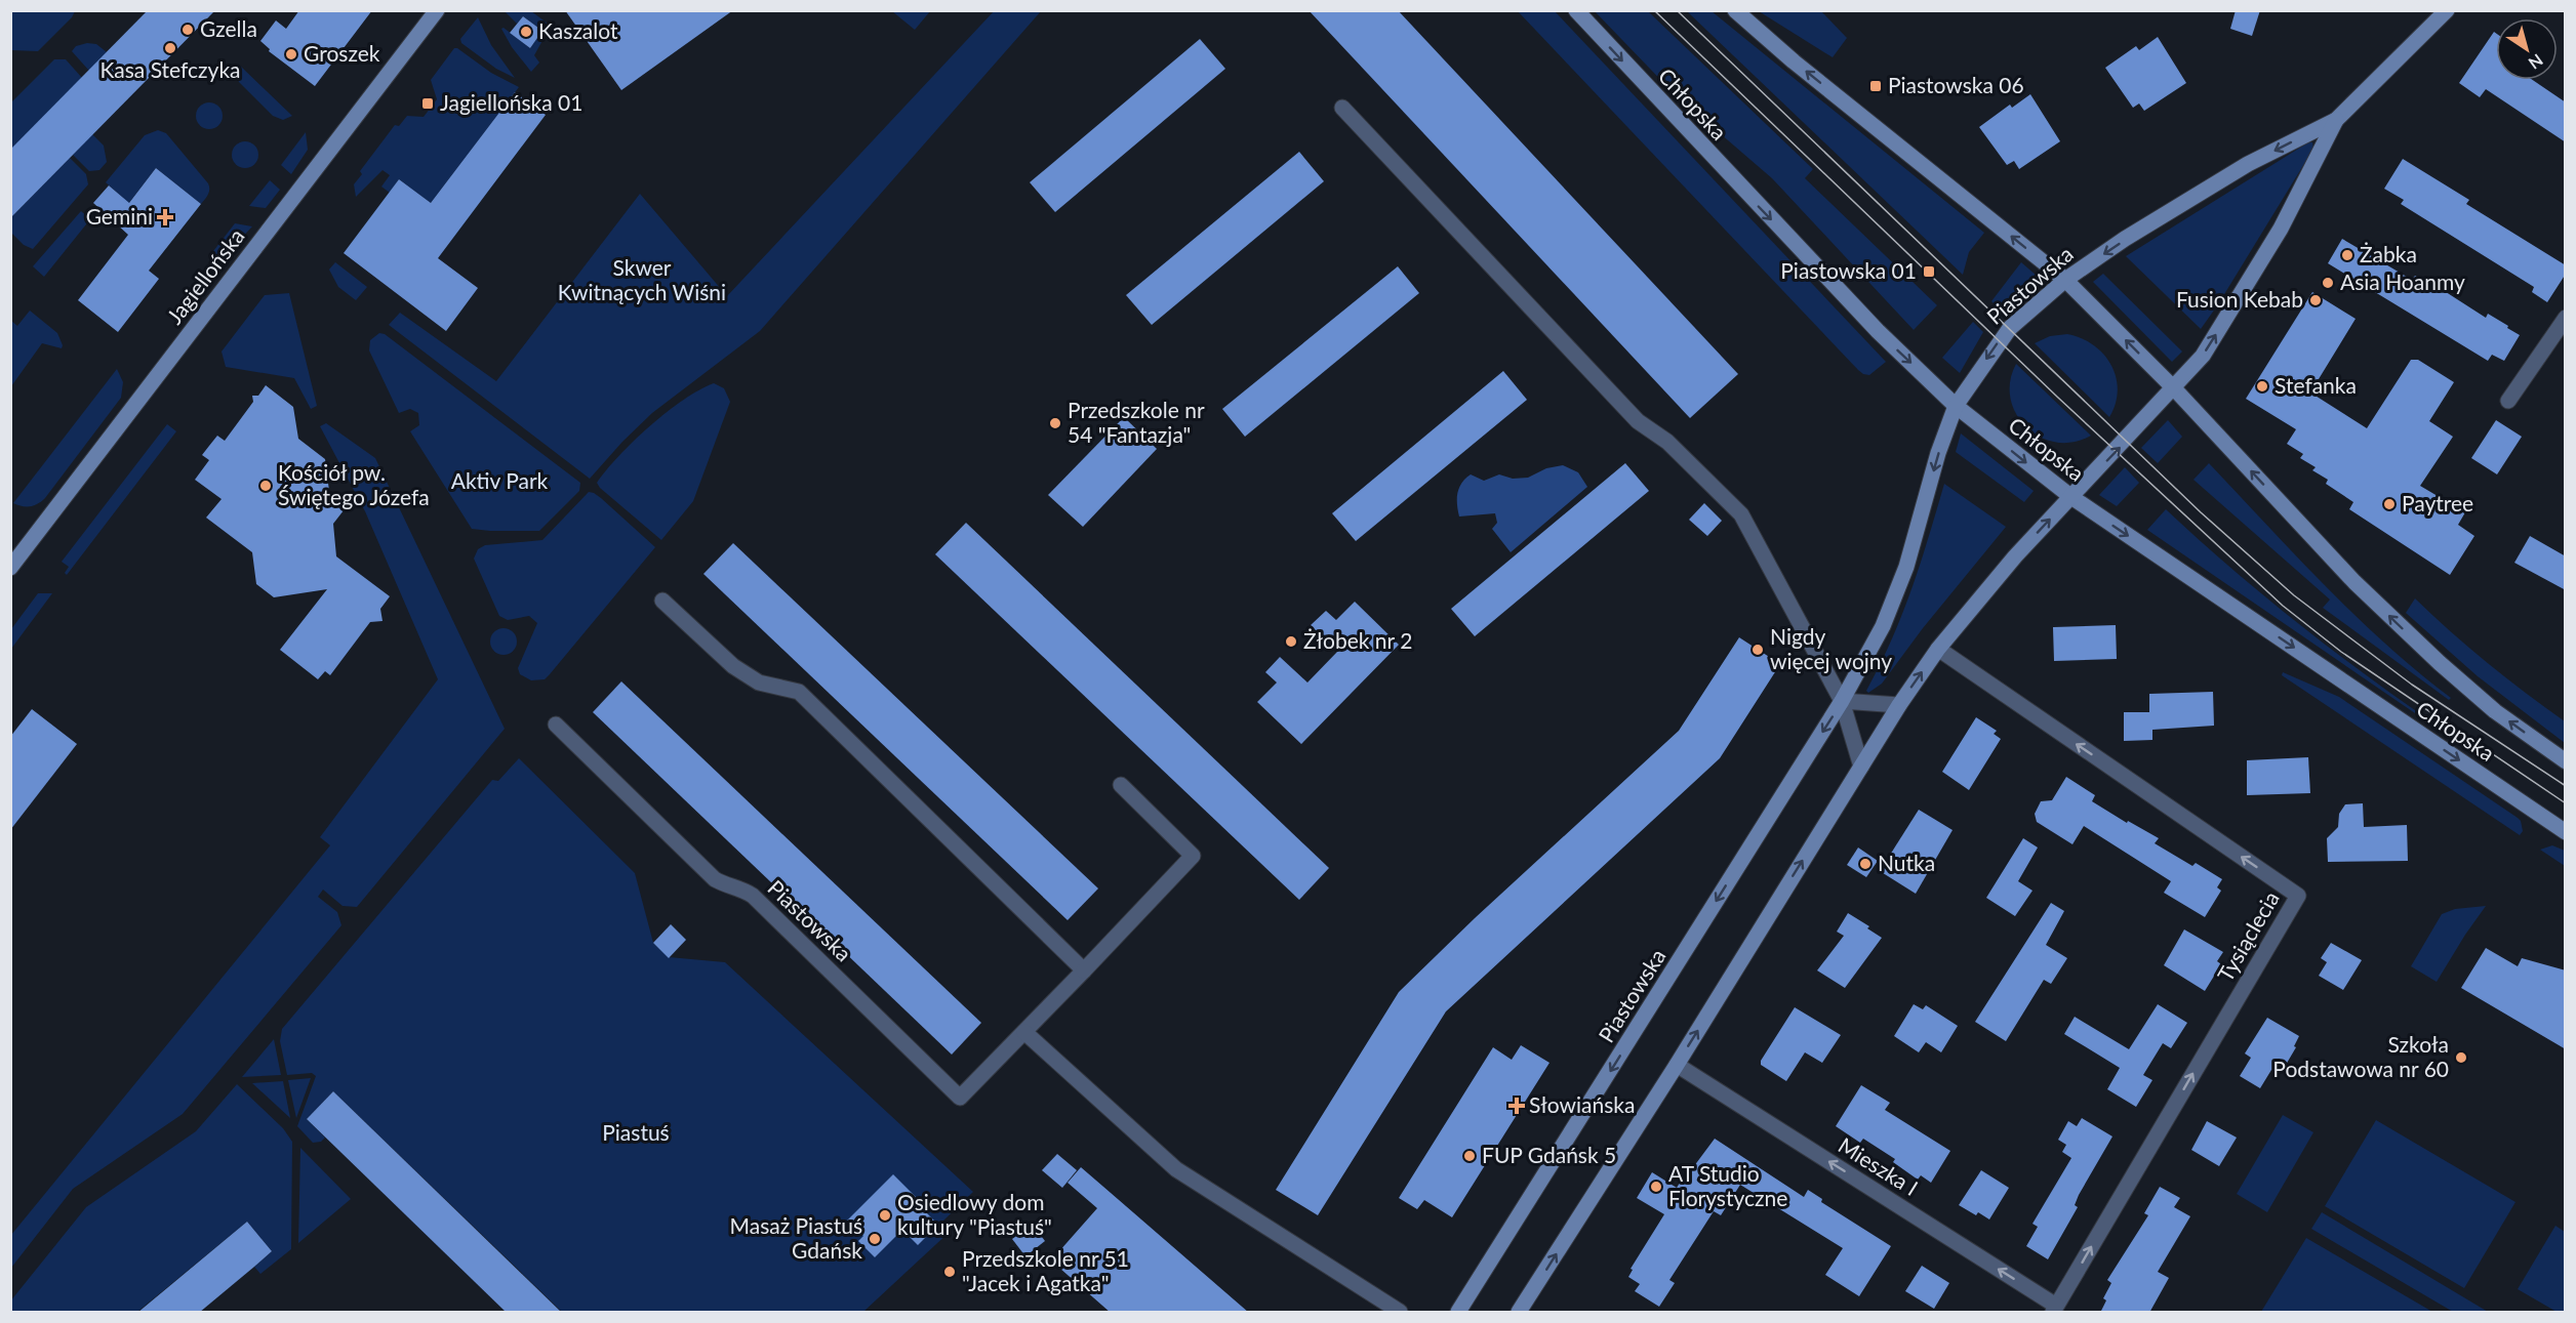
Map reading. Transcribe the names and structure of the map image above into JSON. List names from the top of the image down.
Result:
{
  "streets": {
    "street": [
      "Chłopska",
      "Jagiellońska",
      "Piastowska",
      "Tysiąclecia",
      "Mieszka I"
    ]
  },
  "crossings": [
    ["Chłopska", "Piastowska"],
    ["Piastowska", "Tysiąclecia"],
    ["Piastowska", "Mieszka I"],
    ["Tysiąclecia", "Mieszka I"]
  ],
  "one_way": ["Mieszka I"],
  "parks": ["Skwer Kwitnących Wiśni", "Aktiv Park", "Piastuś"],
  "places": {
    "other": [
      "Gzella",
      "Kaszalot",
      "Kasa Stefczyka",
      "Groszek",
      "Żabka",
      "Asia Hoanmy",
      "Fusion Kebab",
      "Stefanka",
      "Przedszkole nr 54 \"Fantazja\"",
      "Kościół pw. Świętego Józefa",
      "Paytree",
      "Żłobek nr 2",
      "Nigdy więcej wojny",
      "Nutka",
      "Szkoła Podstawowa nr 60",
      "FUP Gdańsk 5",
      "AT Studio Florystyczne",
      "Osiedlowy dom kultury \"Piastuś\"",
      "Masaż Piastuś Gdańsk",
      "Przedszkole nr 51 \"Jacek i Agatka\""
    ],
    "transit": ["Piastowska 06", "Jagiellońska 01", "Piastowska 01"],
    "health": ["Gemini", "Słowiańska"]
  },
  "north": "bottom right"
}
